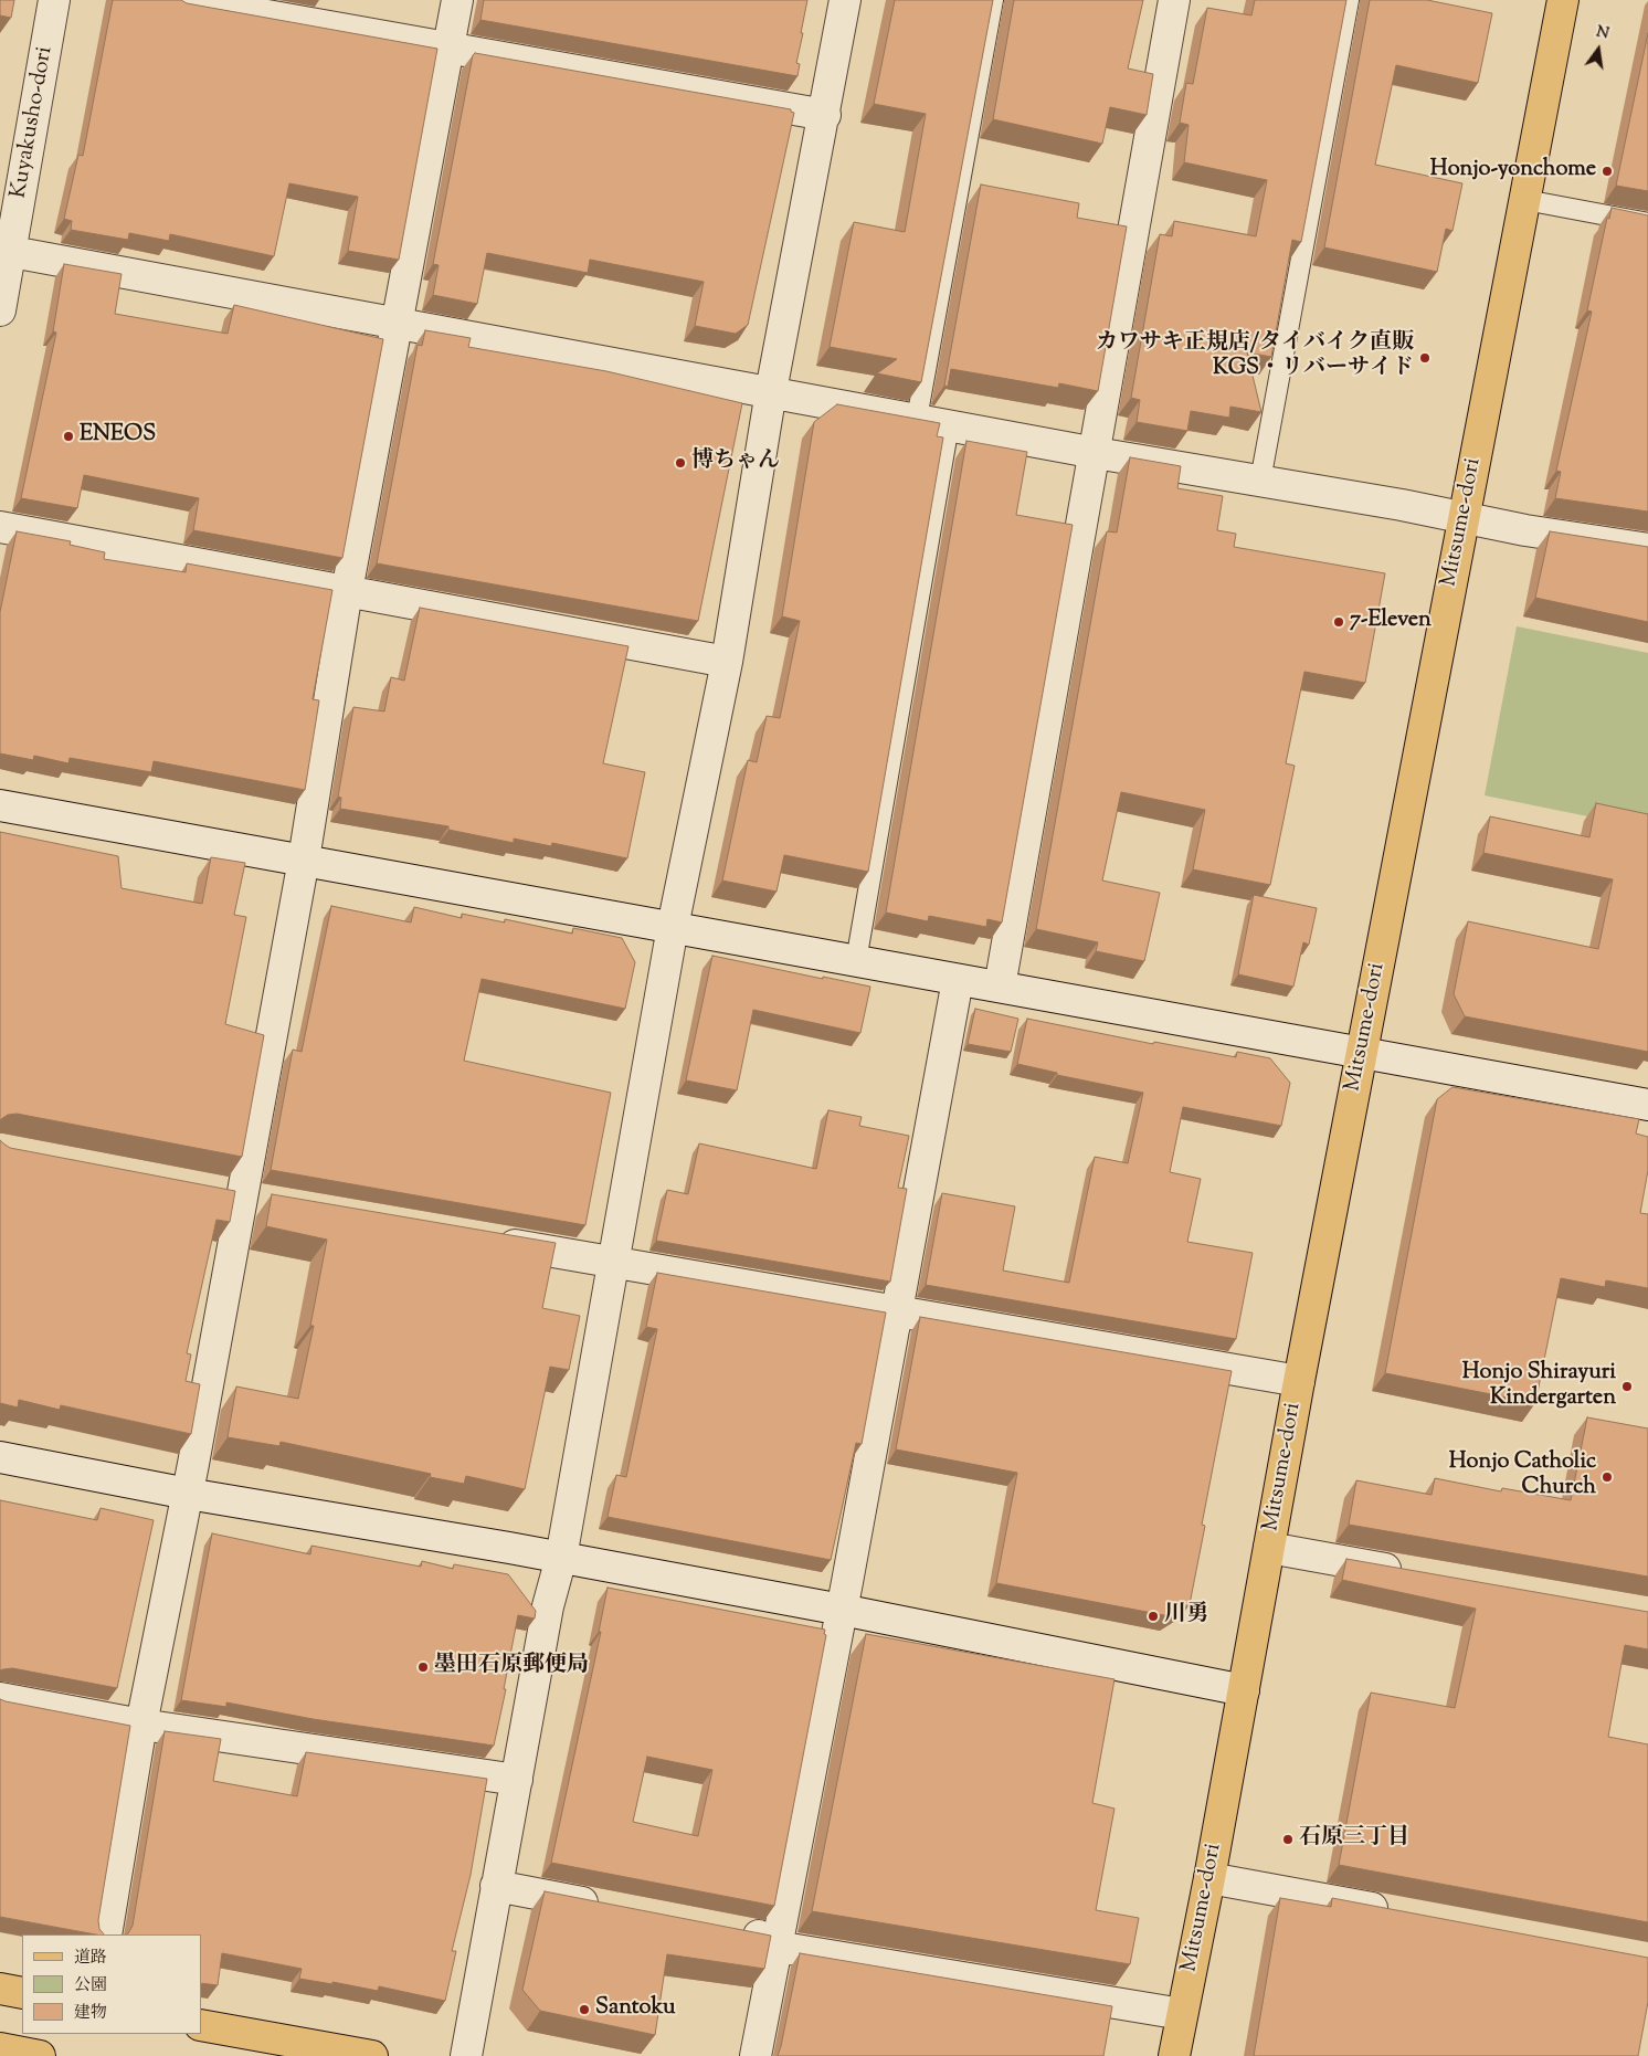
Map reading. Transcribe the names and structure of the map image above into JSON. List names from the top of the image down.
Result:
{
  "streets": {
    "main road": ["Mitsume-dori"],
    "street": ["Kuyakusho-dori"]
  },
  "places": [
    "Honjo-yonchome",
    "カワサキ正規店/タイバイク直販 KGS・リバーサイド",
    "ENEOS",
    "博ちゃん",
    "7-Eleven",
    "Honjo Shirayuri Kindergarten",
    "Honjo Catholic Church",
    "川勇",
    "墨田石原郵便局",
    "石原三丁目",
    "Santoku"
  ],
  "legend": ["道路", "公園", "建物"],
  "north": "top"
}
